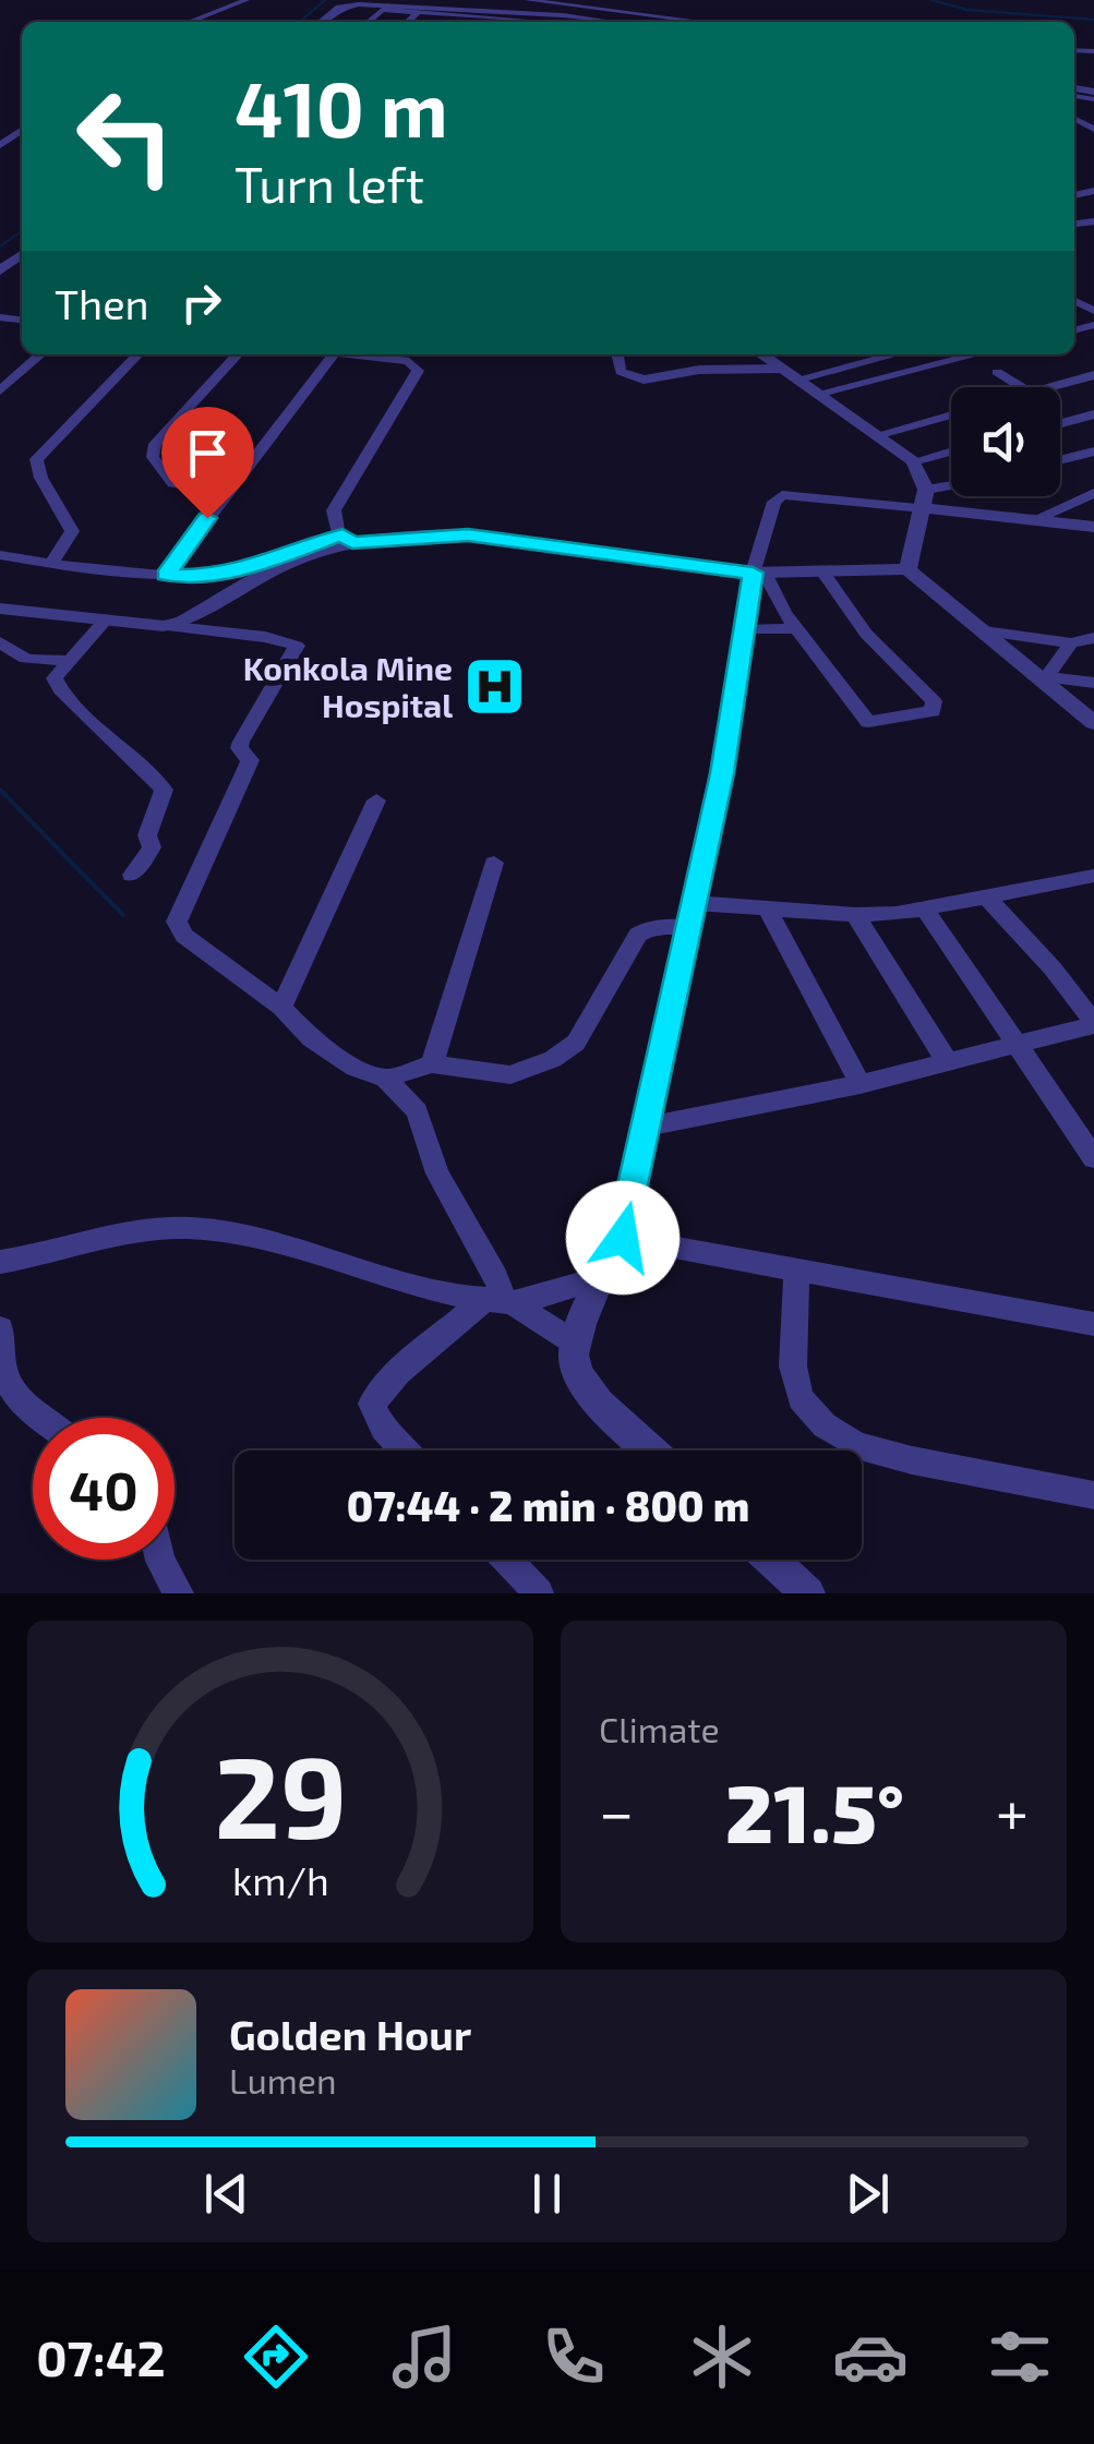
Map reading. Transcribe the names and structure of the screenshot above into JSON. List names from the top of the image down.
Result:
{
  "places": {
    "hospital": ["Konkola Mine Hospital"]
  },
  "page": {
    "turn": ["410 m", "Turn left"],
    "then": "Then",
    "limit": "40",
    "trip": "07:44 · 2 min · 800 m",
    "tile": "Climate",
    "heat": ["−", "21.5°", "+"],
    "song": ["Golden Hour", "Lumen"],
    "tabs": "07:42",
    "gauge": ["29", "km/h"]
  }
}
